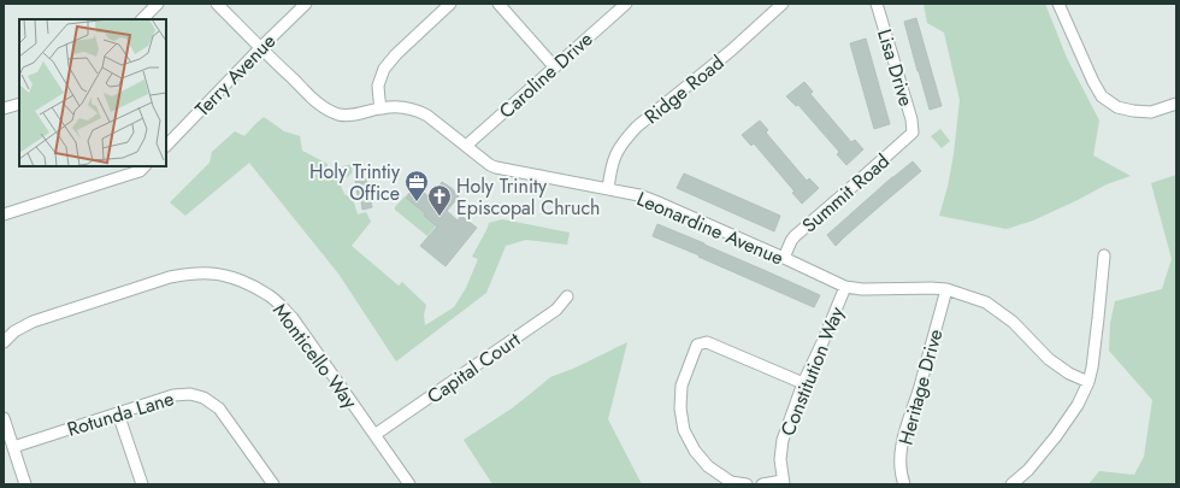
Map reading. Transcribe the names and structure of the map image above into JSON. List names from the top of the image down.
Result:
{
  "streets": {
    "street": [
      "Lisa Drive",
      "Terry Avenue",
      "Caroline Drive",
      "Ridge Road",
      "Summit Road",
      "Leonardine Avenue",
      "Monticello Way",
      "Capital Court",
      "Constitution Way",
      "Heritage Drive",
      "Rotunda Lane"
    ]
  },
  "crossings": [
    ["Lisa Drive", "Summit Road"],
    ["Terry Avenue", "Leonardine Avenue"],
    ["Caroline Drive", "Leonardine Avenue"],
    ["Ridge Road", "Leonardine Avenue"],
    ["Summit Road", "Leonardine Avenue"],
    ["Leonardine Avenue", "Constitution Way"],
    ["Leonardine Avenue", "Heritage Drive"],
    ["Monticello Way", "Capital Court"]
  ],
  "places": {
    "office": ["Holy Trintiy Office"],
    "church": ["Holy Trinity Episcopal Chruch"]
  }
}
